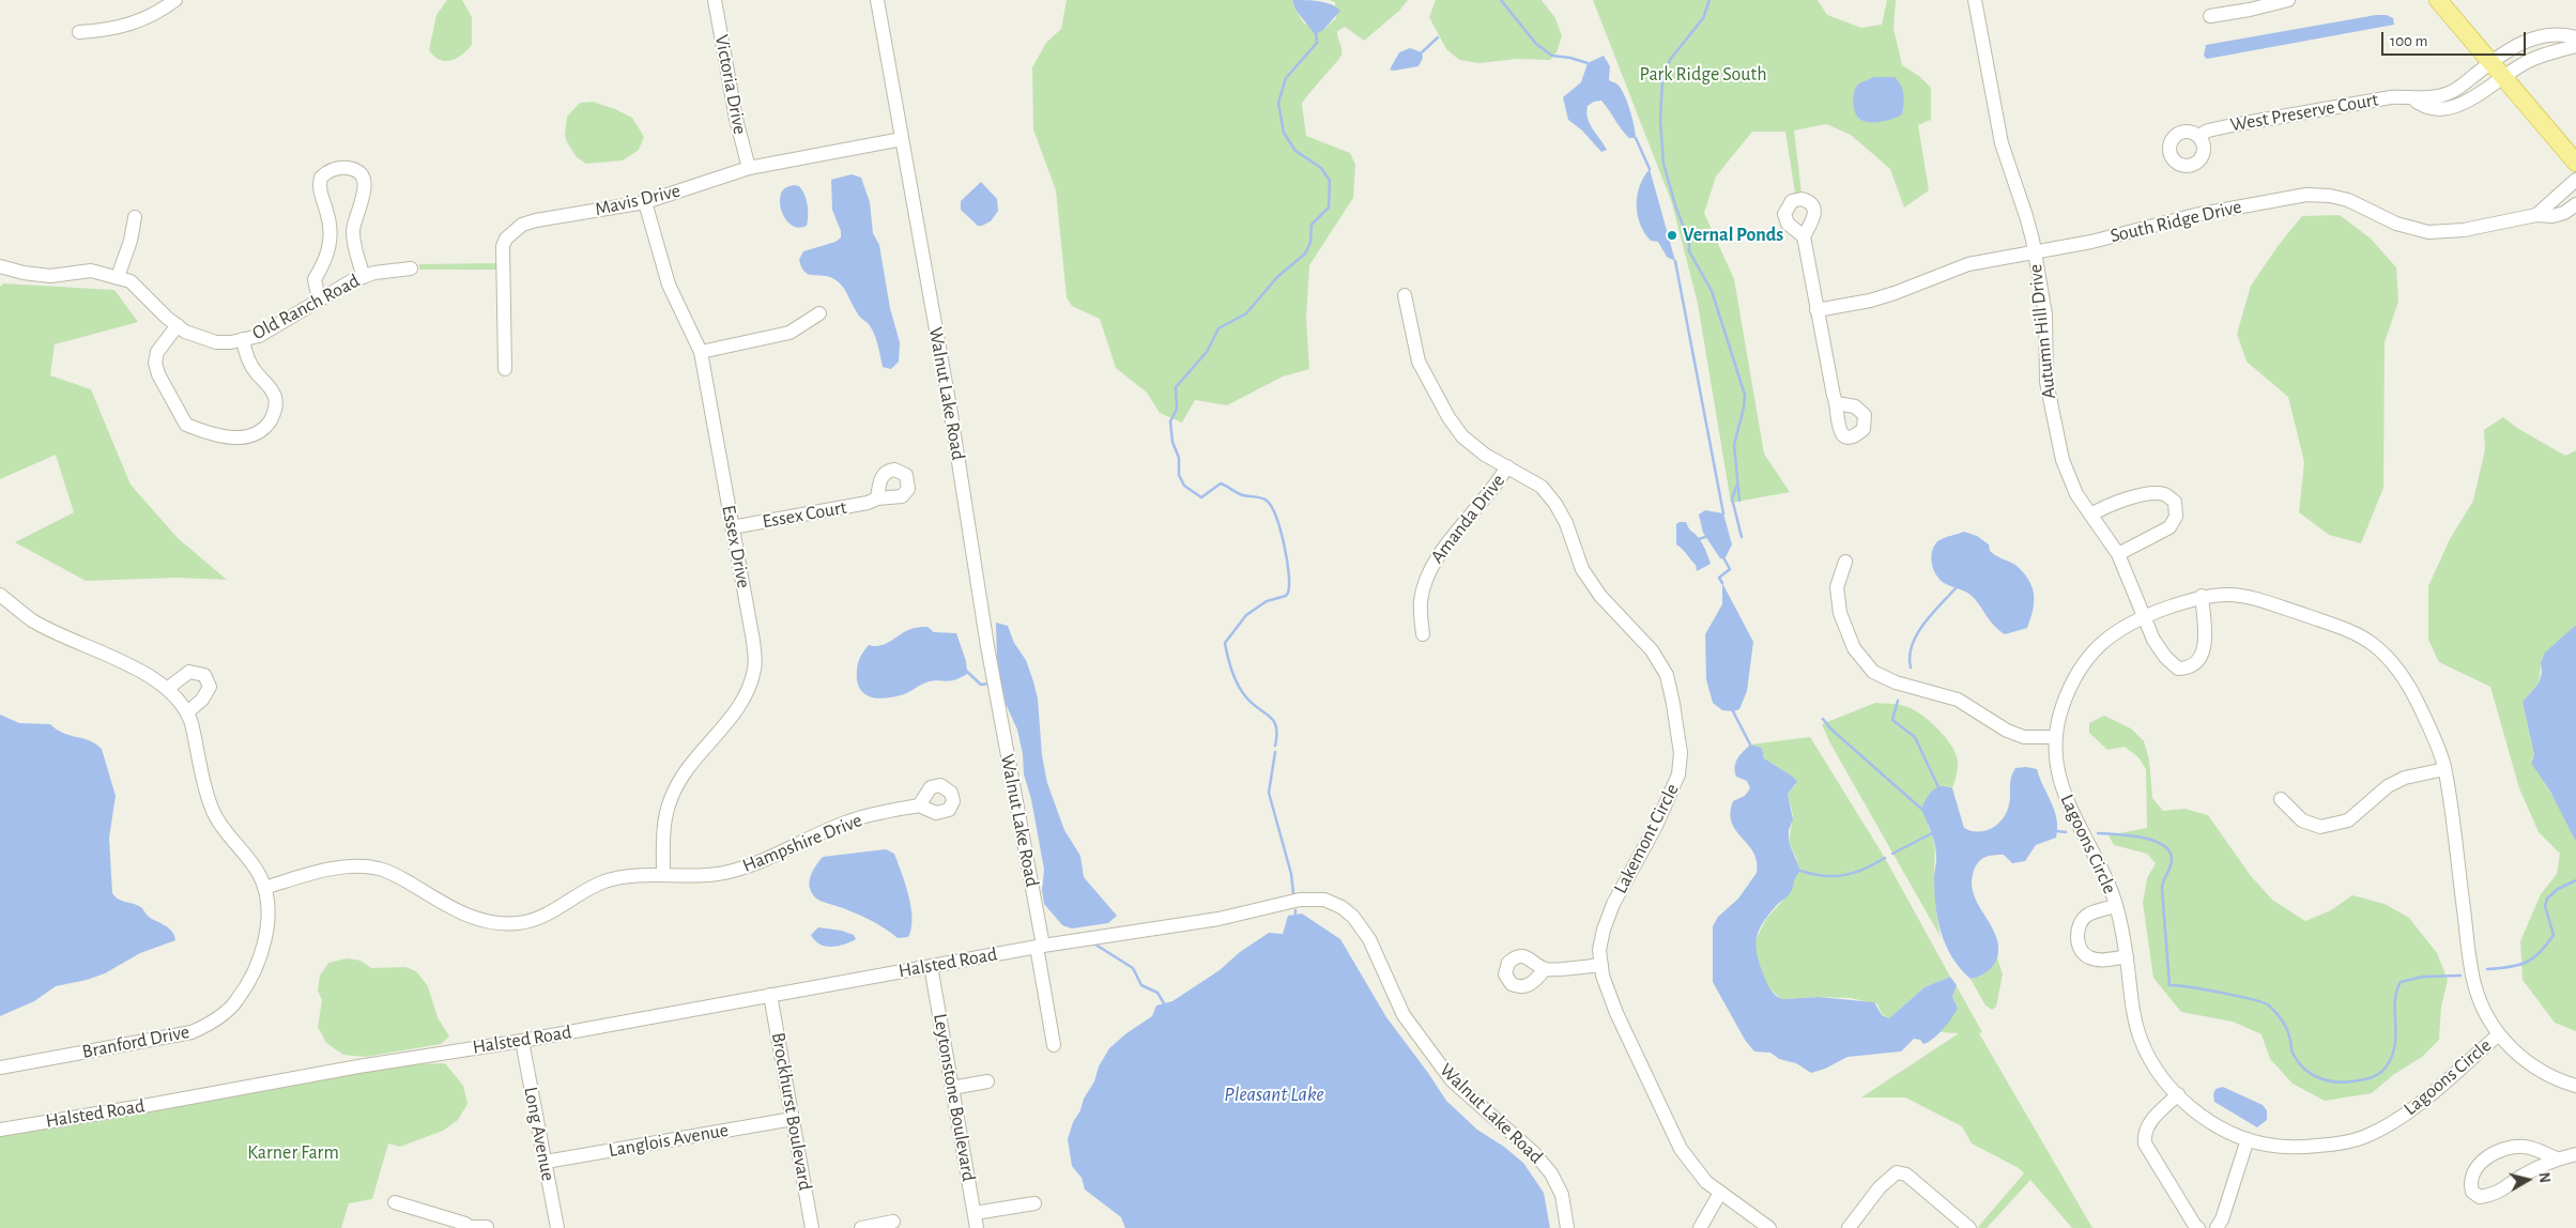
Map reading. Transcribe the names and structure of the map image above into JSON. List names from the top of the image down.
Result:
{
  "streets": {
    "street": [
      "Victoria Drive",
      "West Preserve Court",
      "Mavis Drive",
      "South Ridge Drive",
      "Old Ranch Road",
      "Autumn Hill Drive",
      "Walnut Lake Road",
      "Essex Court",
      "Amanda Drive",
      "Essex Drive",
      "Lakemont Circle",
      "Hampshire Drive",
      "Lagoons Circle",
      "Halsted Road",
      "Branford Drive",
      "Leytonstone Boulevard",
      "Brockhurst Boulevard",
      "Long Avenue",
      "Langlois Avenue"
    ]
  },
  "crossings": [
    ["Victoria Drive", "Mavis Drive"],
    ["Mavis Drive", "Walnut Lake Road"],
    ["Mavis Drive", "Essex Drive"],
    ["South Ridge Drive", "Autumn Hill Drive"],
    ["Autumn Hill Drive", "Lagoons Circle"],
    ["Walnut Lake Road", "Halsted Road"],
    ["Essex Court", "Essex Drive"],
    ["Amanda Drive", "Lakemont Circle"],
    ["Essex Drive", "Hampshire Drive"],
    ["Hampshire Drive", "Branford Drive"],
    ["Halsted Road", "Leytonstone Boulevard"],
    ["Halsted Road", "Brockhurst Boulevard"],
    ["Halsted Road", "Long Avenue"],
    ["Brockhurst Boulevard", "Langlois Avenue"],
    ["Long Avenue", "Langlois Avenue"]
  ],
  "water": ["Pleasant Lake"],
  "parks": ["Park Ridge South", "Karner Farm"],
  "places": ["Vernal Ponds"],
  "scale_bar": "100 m",
  "north": "right"
}
